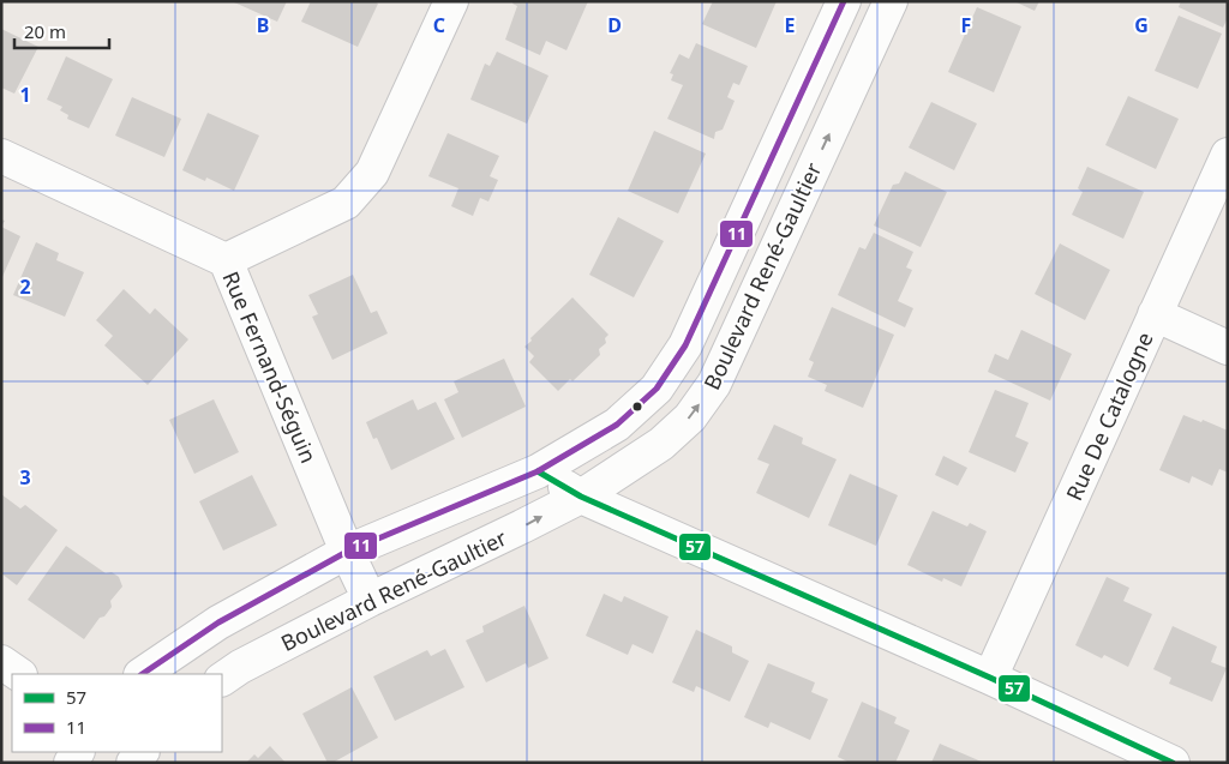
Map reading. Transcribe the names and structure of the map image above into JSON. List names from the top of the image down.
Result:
{
  "streets": {
    "street": ["Boulevard René-Gaultier", "Rue Fernand-Séguin", "Rue De Catalogne"]
  },
  "crossings": [
    ["Boulevard René-Gaultier", "Rue Fernand-Séguin"]
  ],
  "lines": ["transit line 11", "transit line 57"],
  "legend": ["57", "11"],
  "scale_bar": "20 m",
  "grid": {
    "columns": [
      "B",
      "C",
      "D",
      "E",
      "F",
      "G"
    ],
    "rows": ["1", "2", "3"]
  }
}
